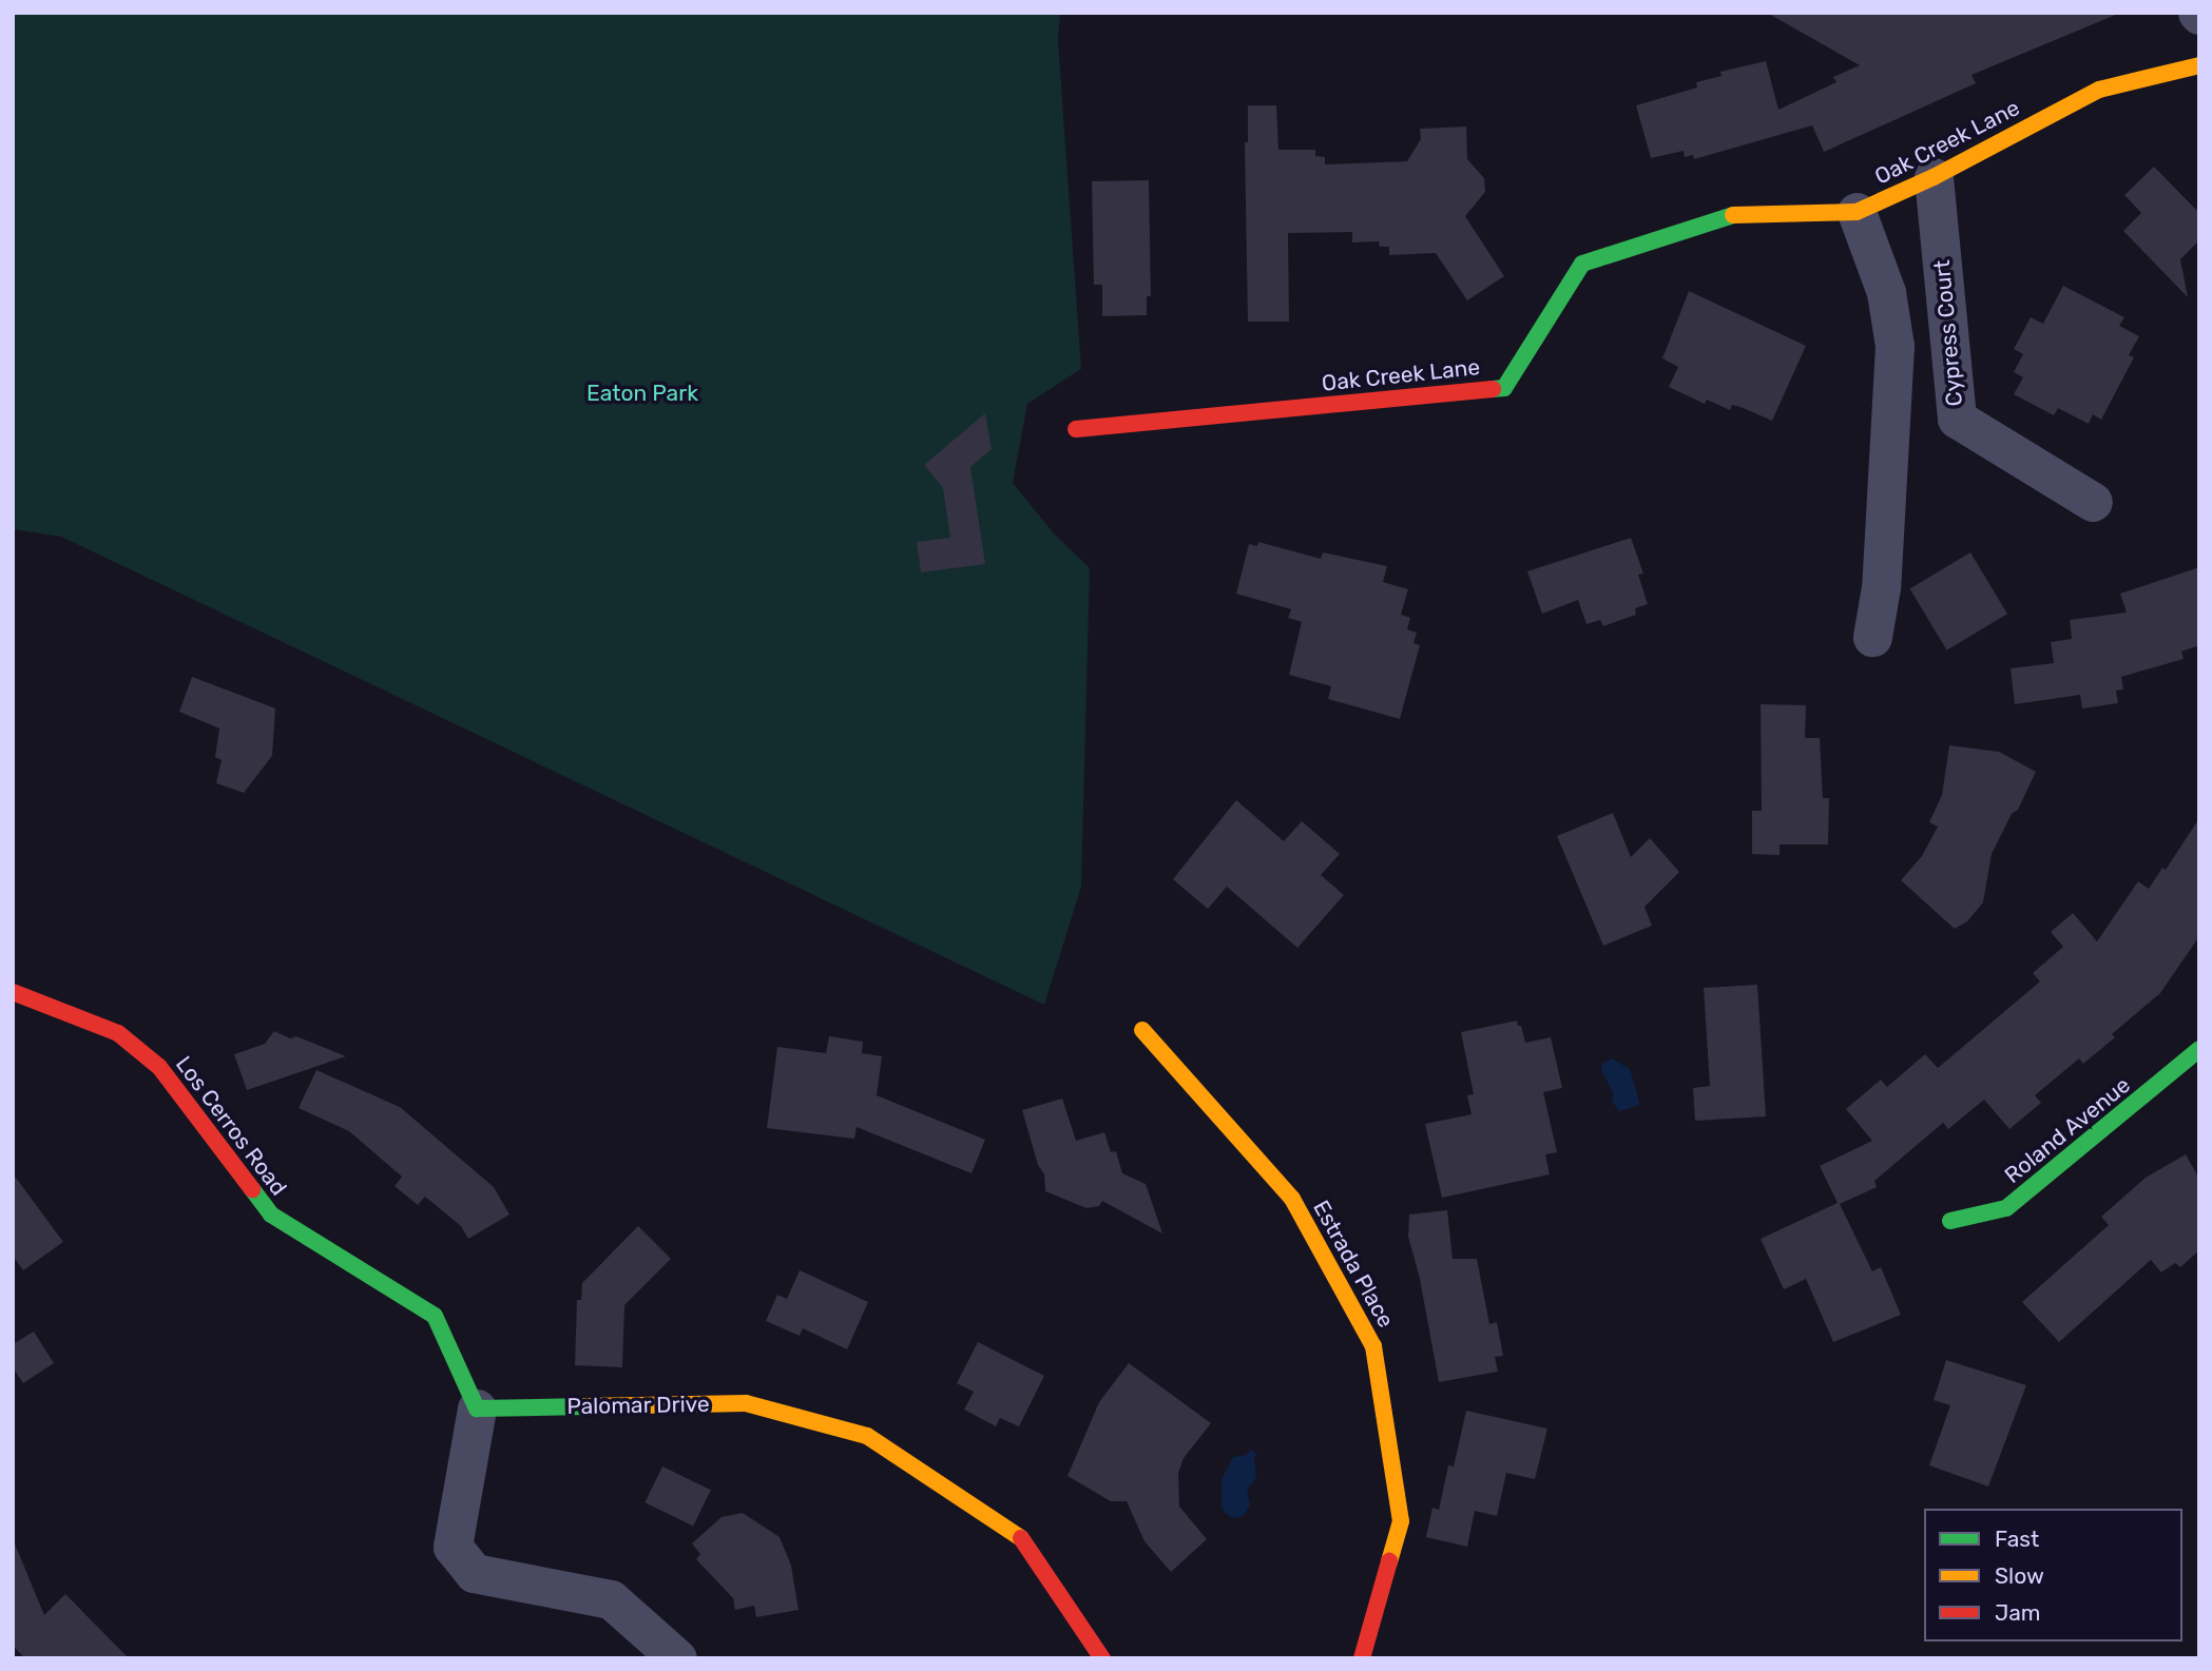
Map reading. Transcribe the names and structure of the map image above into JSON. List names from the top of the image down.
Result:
{
  "streets": {
    "street": [
      "Oak Creek Lane",
      "Cypress Court",
      "Los Cerros Road",
      "Roland Avenue",
      "Estrada Place",
      "Palomar Drive"
    ]
  },
  "crossings": [
    ["Oak Creek Lane", "Cypress Court"],
    ["Los Cerros Road", "Palomar Drive"]
  ],
  "parks": ["Eaton Park"],
  "legend": ["Fast", "Slow", "Jam"]
}
